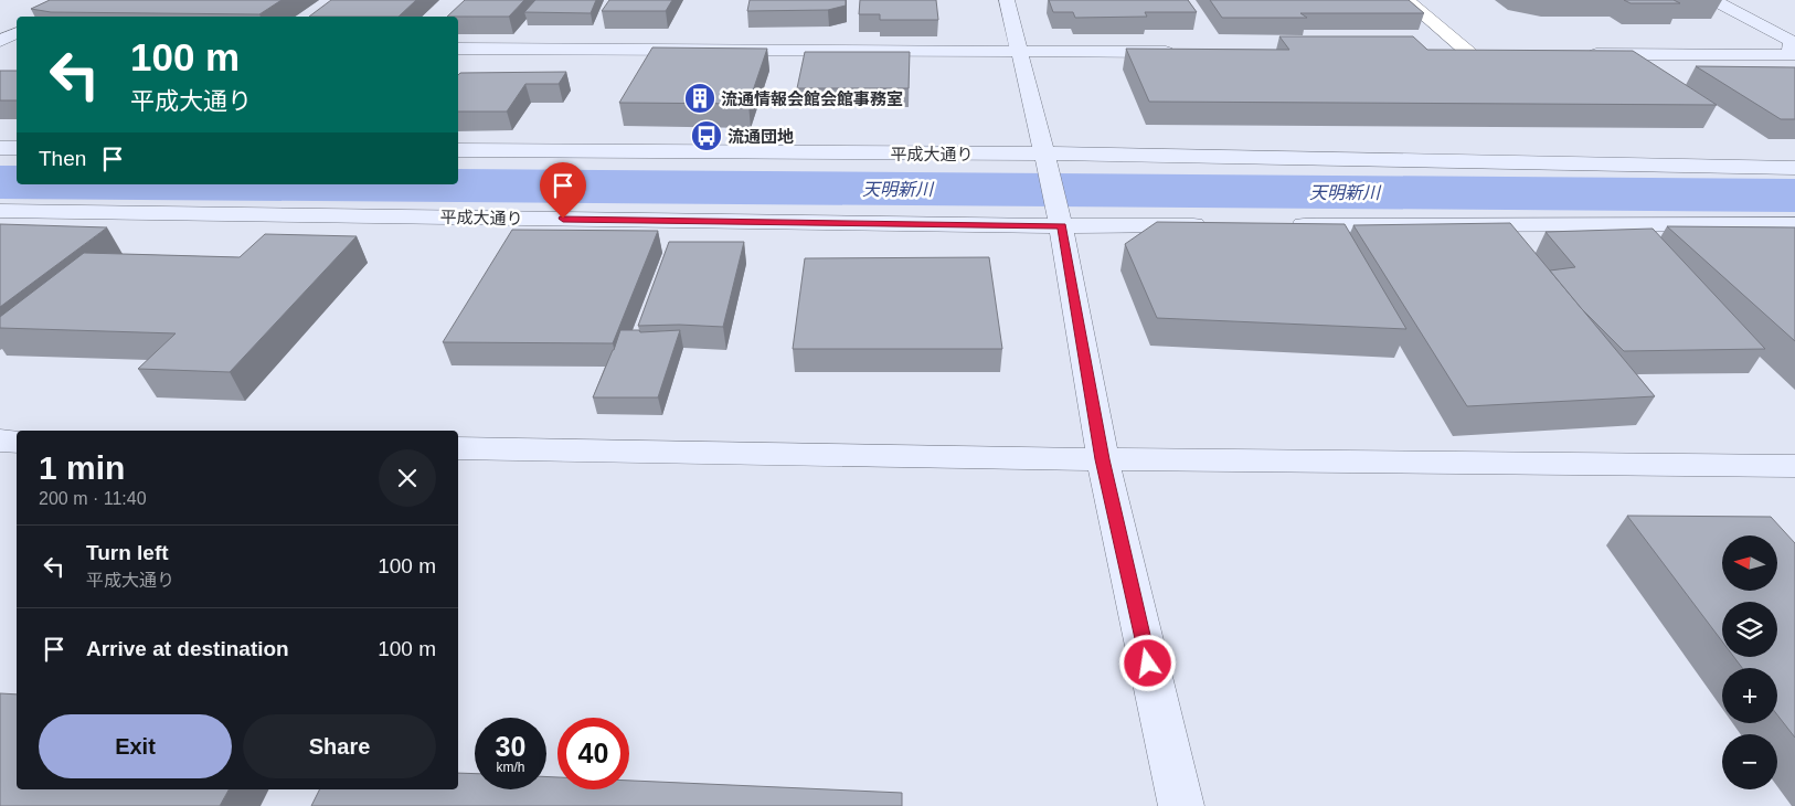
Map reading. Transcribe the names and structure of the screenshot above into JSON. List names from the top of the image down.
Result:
{
  "streets": {
    "street": ["平成大通り"]
  },
  "water": ["天明新川"],
  "places": {
    "building": ["流通情報会館会館事務室"],
    "bus stop": ["流通団地"]
  },
  "north": "left",
  "page": {
    "turn": ["100 m", "平成大通り"],
    "then": "Then",
    "heading": ["1 min", "200 m · 11:40"],
    "list": [
      {
        "name": "Turn left",
        "note": "平成大通り",
        "value": "100 m"
      },
      {
        "name": "Arrive at destination",
        "value": "100 m"
      }
    ],
    "map_buttons": ["+", "−"],
    "buttons": ["Exit", "Share"],
    "speed": "30 km/h",
    "limit": "40"
  }
}
